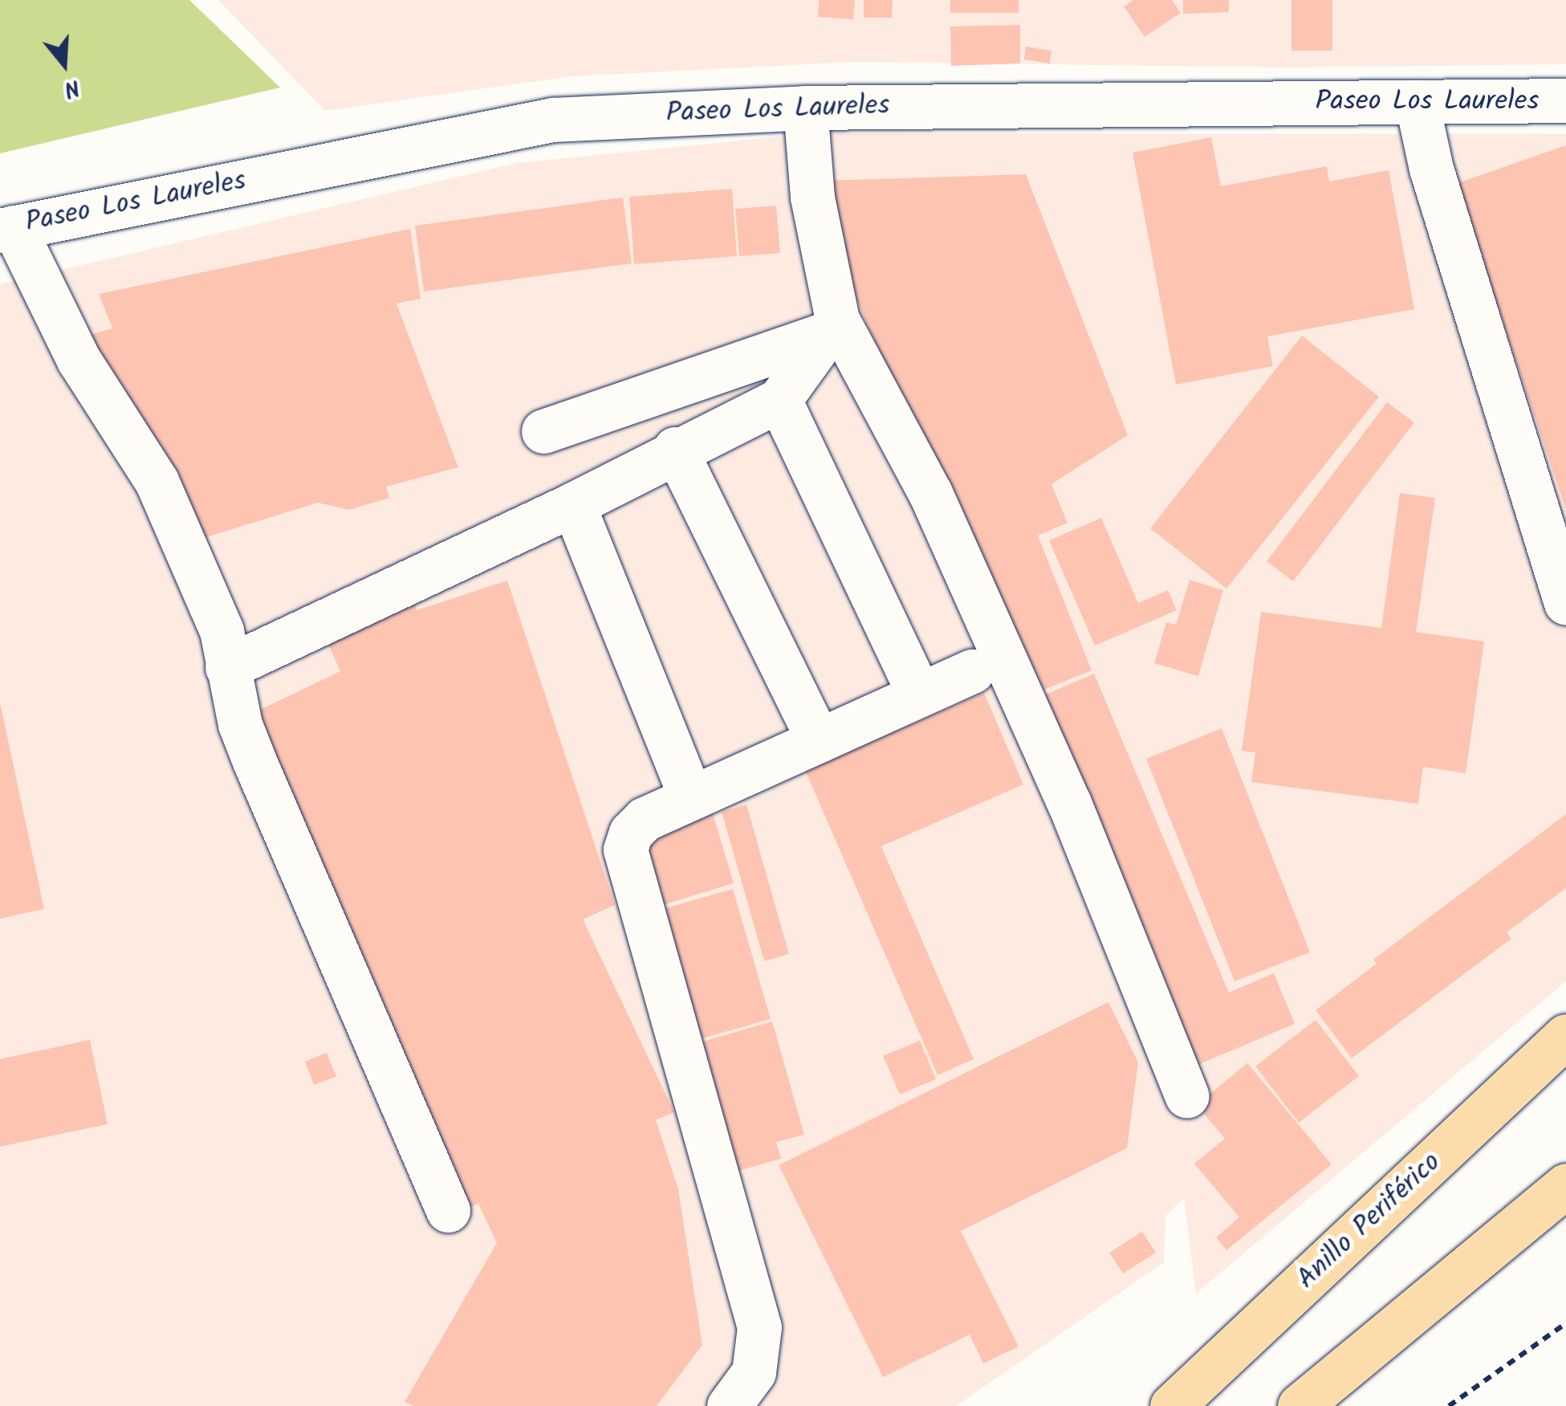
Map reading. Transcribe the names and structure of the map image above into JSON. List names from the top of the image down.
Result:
{
  "streets": {
    "highway": ["Anillo Periférico"],
    "street": ["Paseo Los Laureles"]
  },
  "north": "bottom"
}
